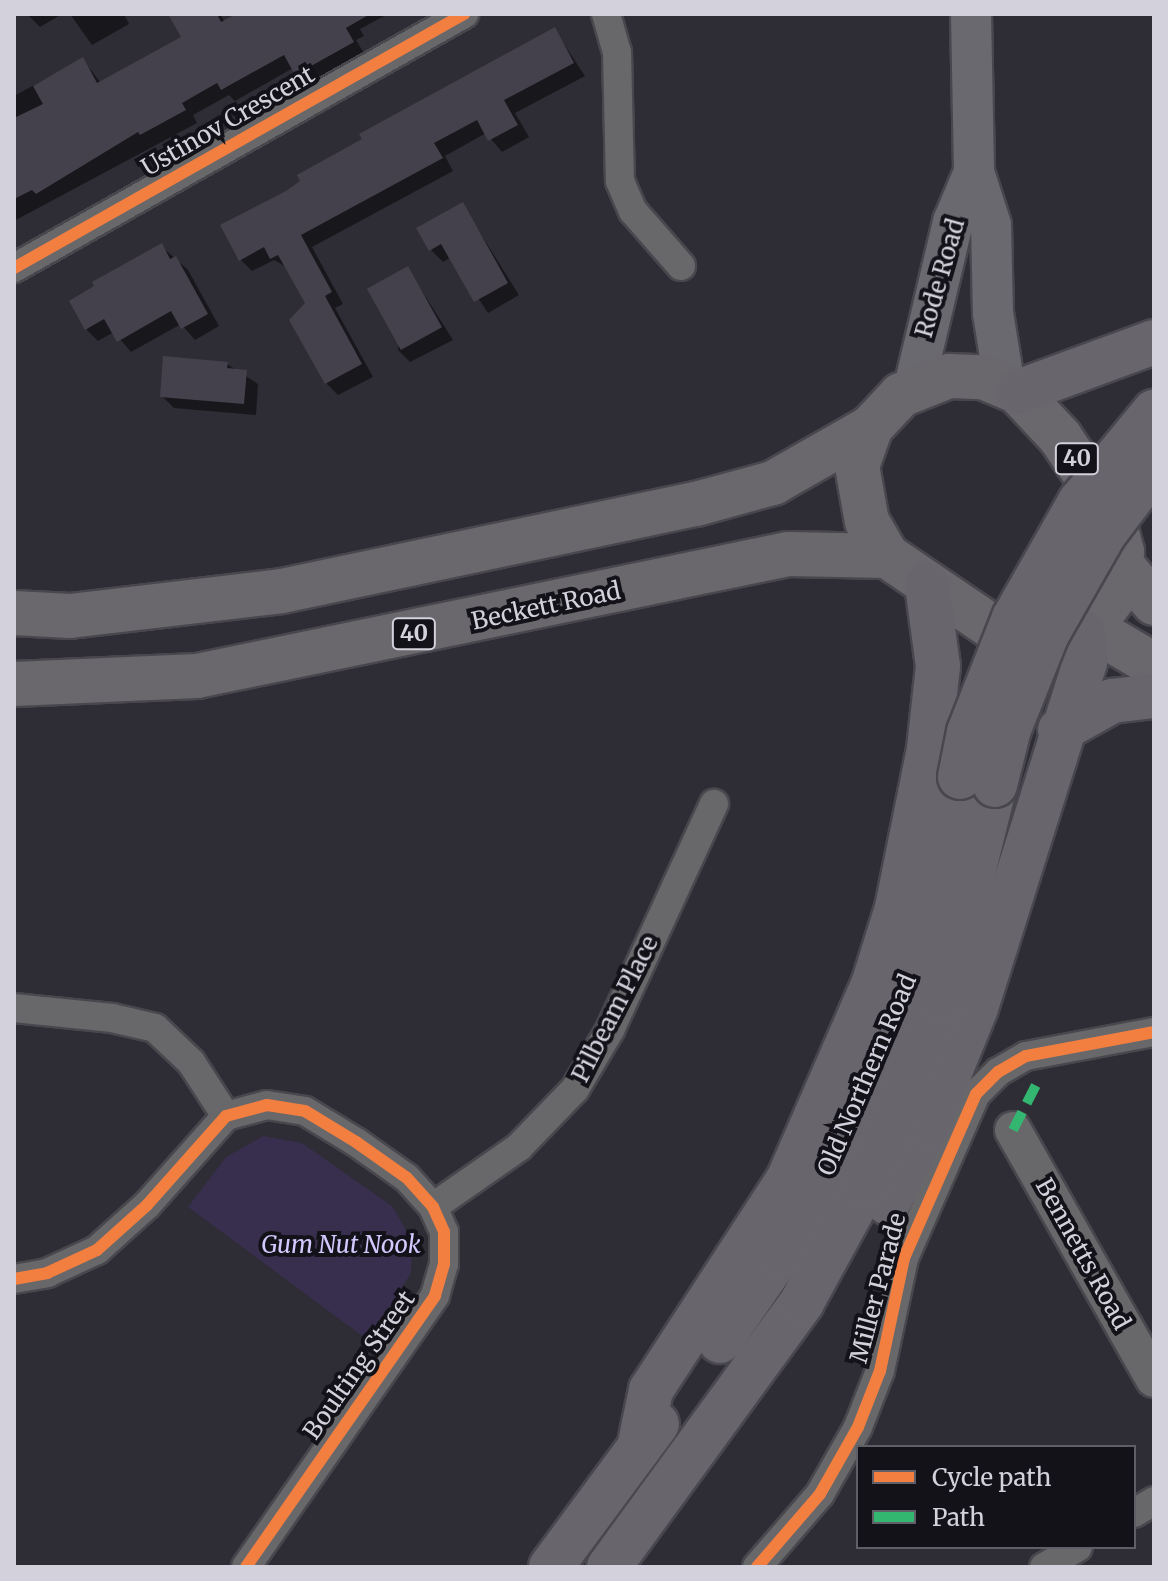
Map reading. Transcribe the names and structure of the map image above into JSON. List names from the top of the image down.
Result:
{
  "streets": {
    "highway": ["Old Northern Road"],
    "main road": ["Rode Road", "40", "Beckett Road"],
    "street": [
      "Ustinov Crescent",
      "Pilbeam Place",
      "Bennetts Road",
      "Miller Parade",
      "Boulting Street"
    ]
  },
  "crossings": [
    ["Rode Road", "40"],
    ["Rode Road", "Beckett Road"],
    ["40", "Beckett Road"],
    ["Pilbeam Place", "Boulting Street"]
  ],
  "parks": ["Gum Nut Nook"],
  "legend": ["Cycle path", "Path"]
}
